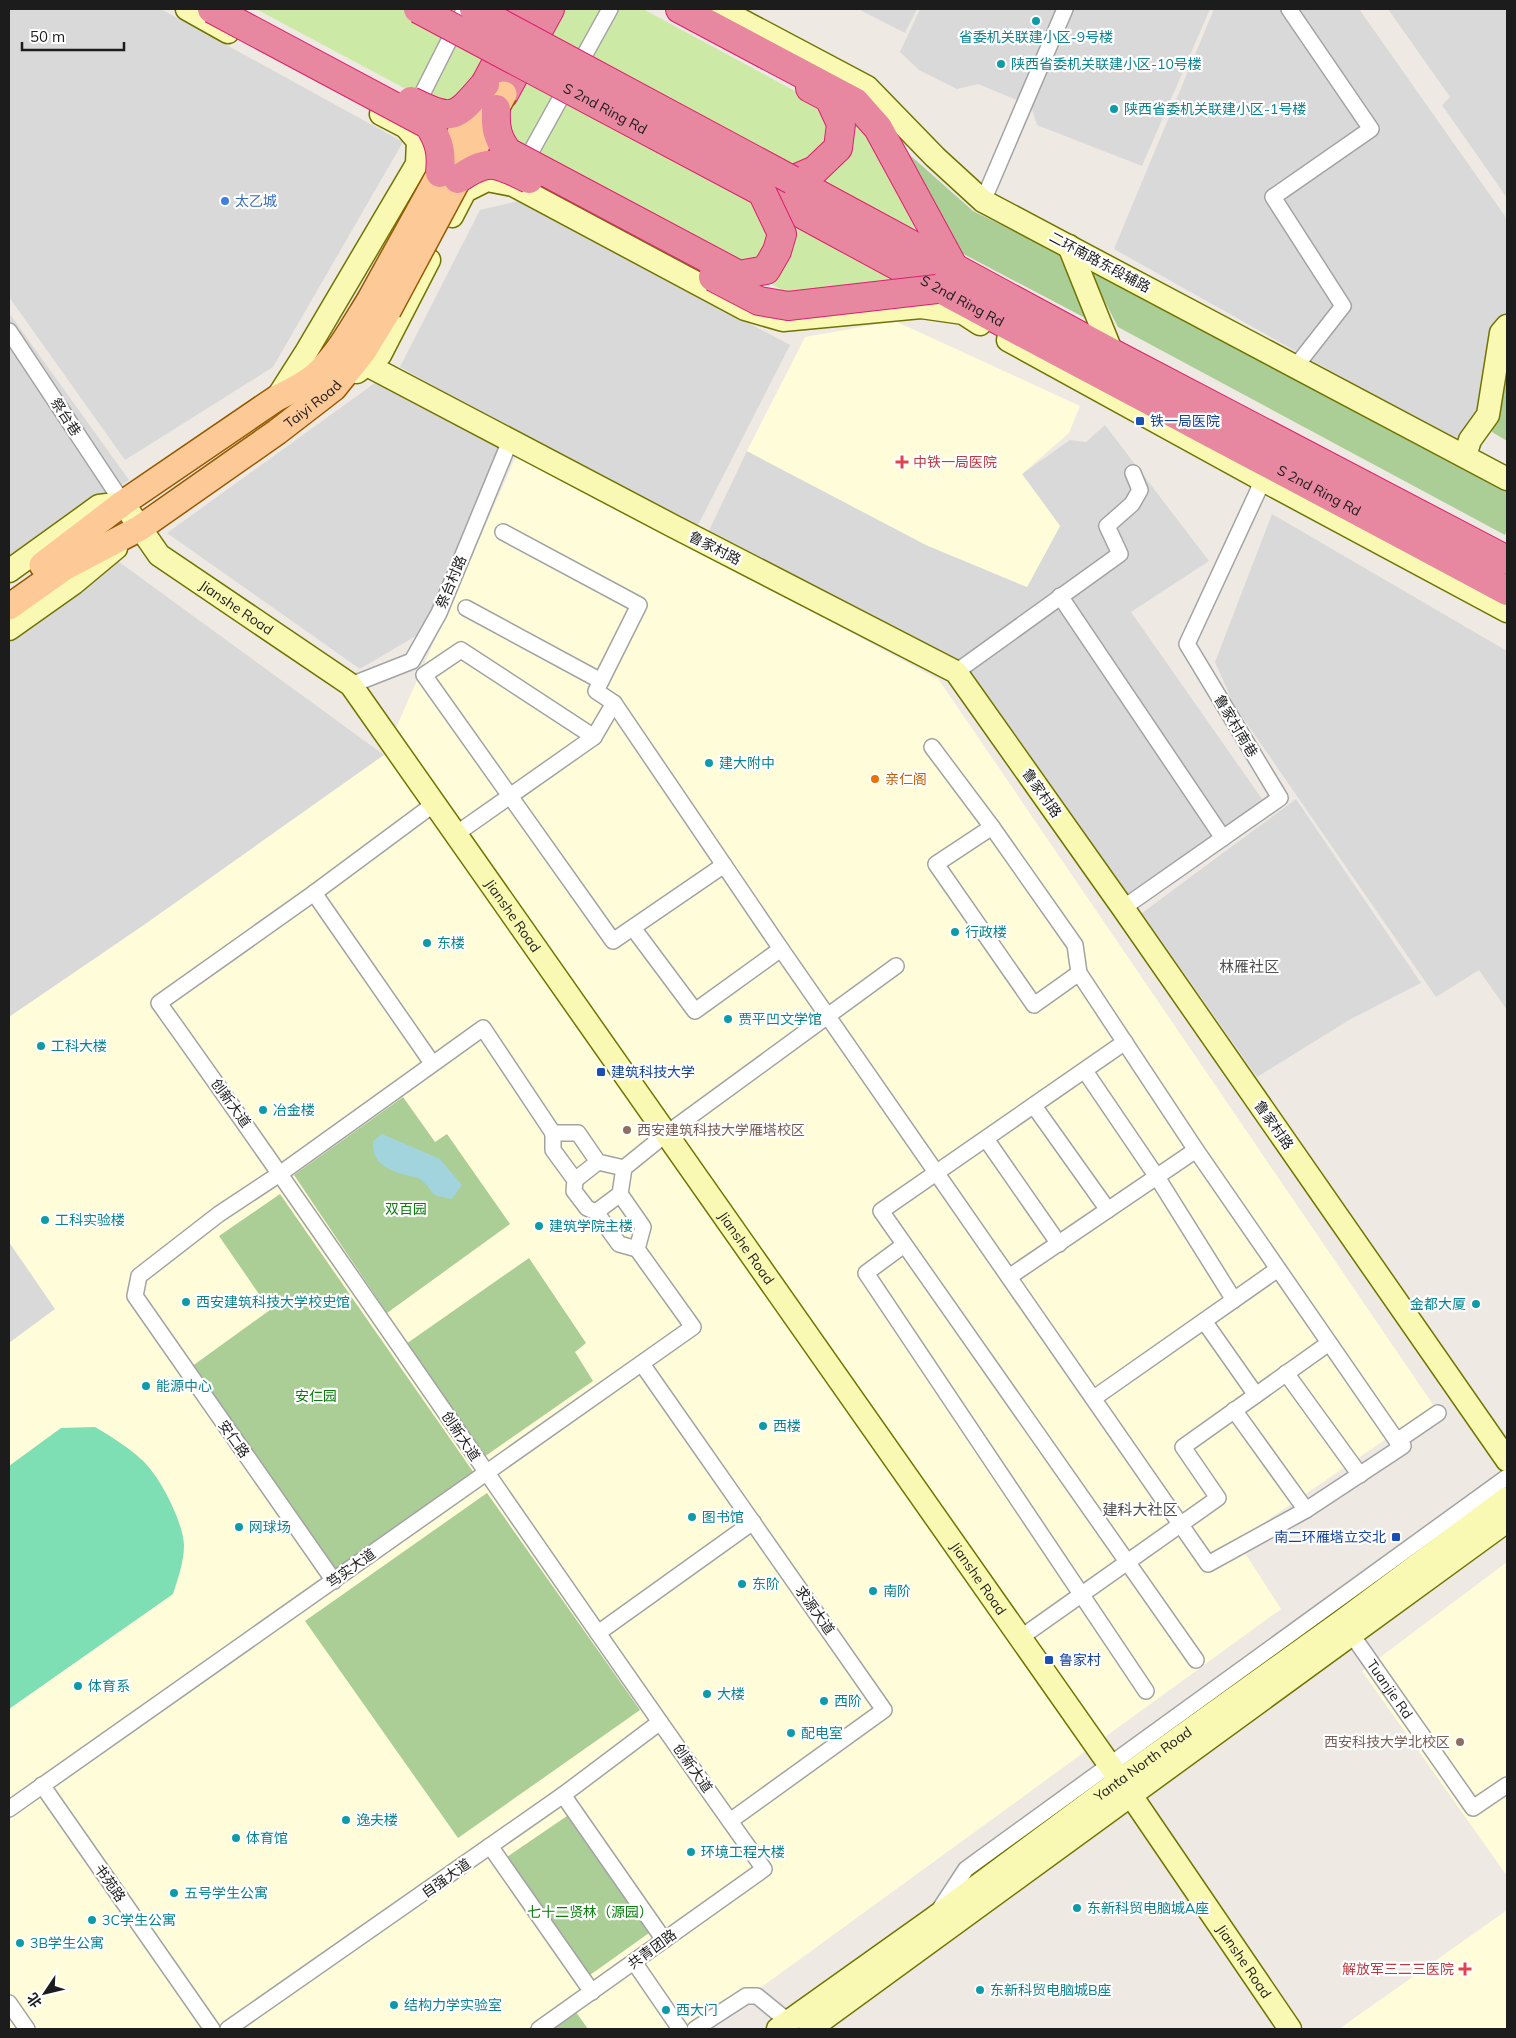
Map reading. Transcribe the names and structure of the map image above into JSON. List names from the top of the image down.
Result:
{
  "streets": {
    "highway": ["S 2nd Ring Rd"],
    "main road": [
      "二环南路东段辅路",
      "Taiyi Road",
      "鲁家村路",
      "Jianshe Road",
      "Yanta North Road"
    ],
    "street": [
      "祭台巷",
      "祭台村路",
      "鲁家村南巷",
      "创新大道",
      "安仁路",
      "笃实大道",
      "求源大道",
      "Tuanjie Rd",
      "自强大道",
      "书苑路",
      "共青团路"
    ]
  },
  "crossings": [
    ["Taiyi Road", "祭台巷"],
    ["Taiyi Road", "Jianshe Road"],
    ["祭台巷", "Jianshe Road"],
    ["鲁家村路", "祭台村路"],
    ["鲁家村路", "鲁家村南巷"],
    ["祭台村路", "Jianshe Road"],
    ["Jianshe Road", "Yanta North Road"],
    ["创新大道", "安仁路"],
    ["创新大道", "笃实大道"],
    ["创新大道", "求源大道"],
    ["创新大道", "自强大道"],
    ["创新大道", "共青团路"],
    ["安仁路", "笃实大道"],
    ["笃实大道", "求源大道"],
    ["笃实大道", "书苑路"],
    ["Tuanjie Rd", "Yanta North Road"]
  ],
  "districts": ["林雁社区", "建科大社区"],
  "parks": ["双百园", "安仁园", "七十二贤林（源园）"],
  "places": {
    "other": [
      "省委机关联建小区-9号楼",
      "陕西省委机关联建小区-10号楼",
      "陕西省委机关联建小区-1号楼",
      "太乙城",
      "建大附中",
      "亲仁阁",
      "行政楼",
      "东楼",
      "贾平凹文学馆",
      "工科大楼",
      "冶金楼",
      "西安建筑科技大学雁塔校区",
      "工科实验楼",
      "建筑学院主楼",
      "西安建筑科技大学校史馆",
      "金都大厦",
      "能源中心",
      "西楼",
      "图书馆",
      "网球场",
      "东阶",
      "南阶",
      "体育系",
      "大楼",
      "西阶",
      "配电室",
      "西安科技大学北校区",
      "逸夫楼",
      "体育馆",
      "环境工程大楼",
      "五号学生公寓",
      "东新科贸电脑城A座",
      "3C学生公寓",
      "3B学生公寓",
      "东新科贸电脑城B座",
      "结构力学实验室",
      "西大门"
    ],
    "transit": [
      "铁一局医院",
      "建筑科技大学",
      "南二环雁塔立交北",
      "鲁家村"
    ],
    "health": ["中铁一局医院", "解放军三二三医院"]
  },
  "scale_bar": "50 m",
  "north": "bottom left"
}
